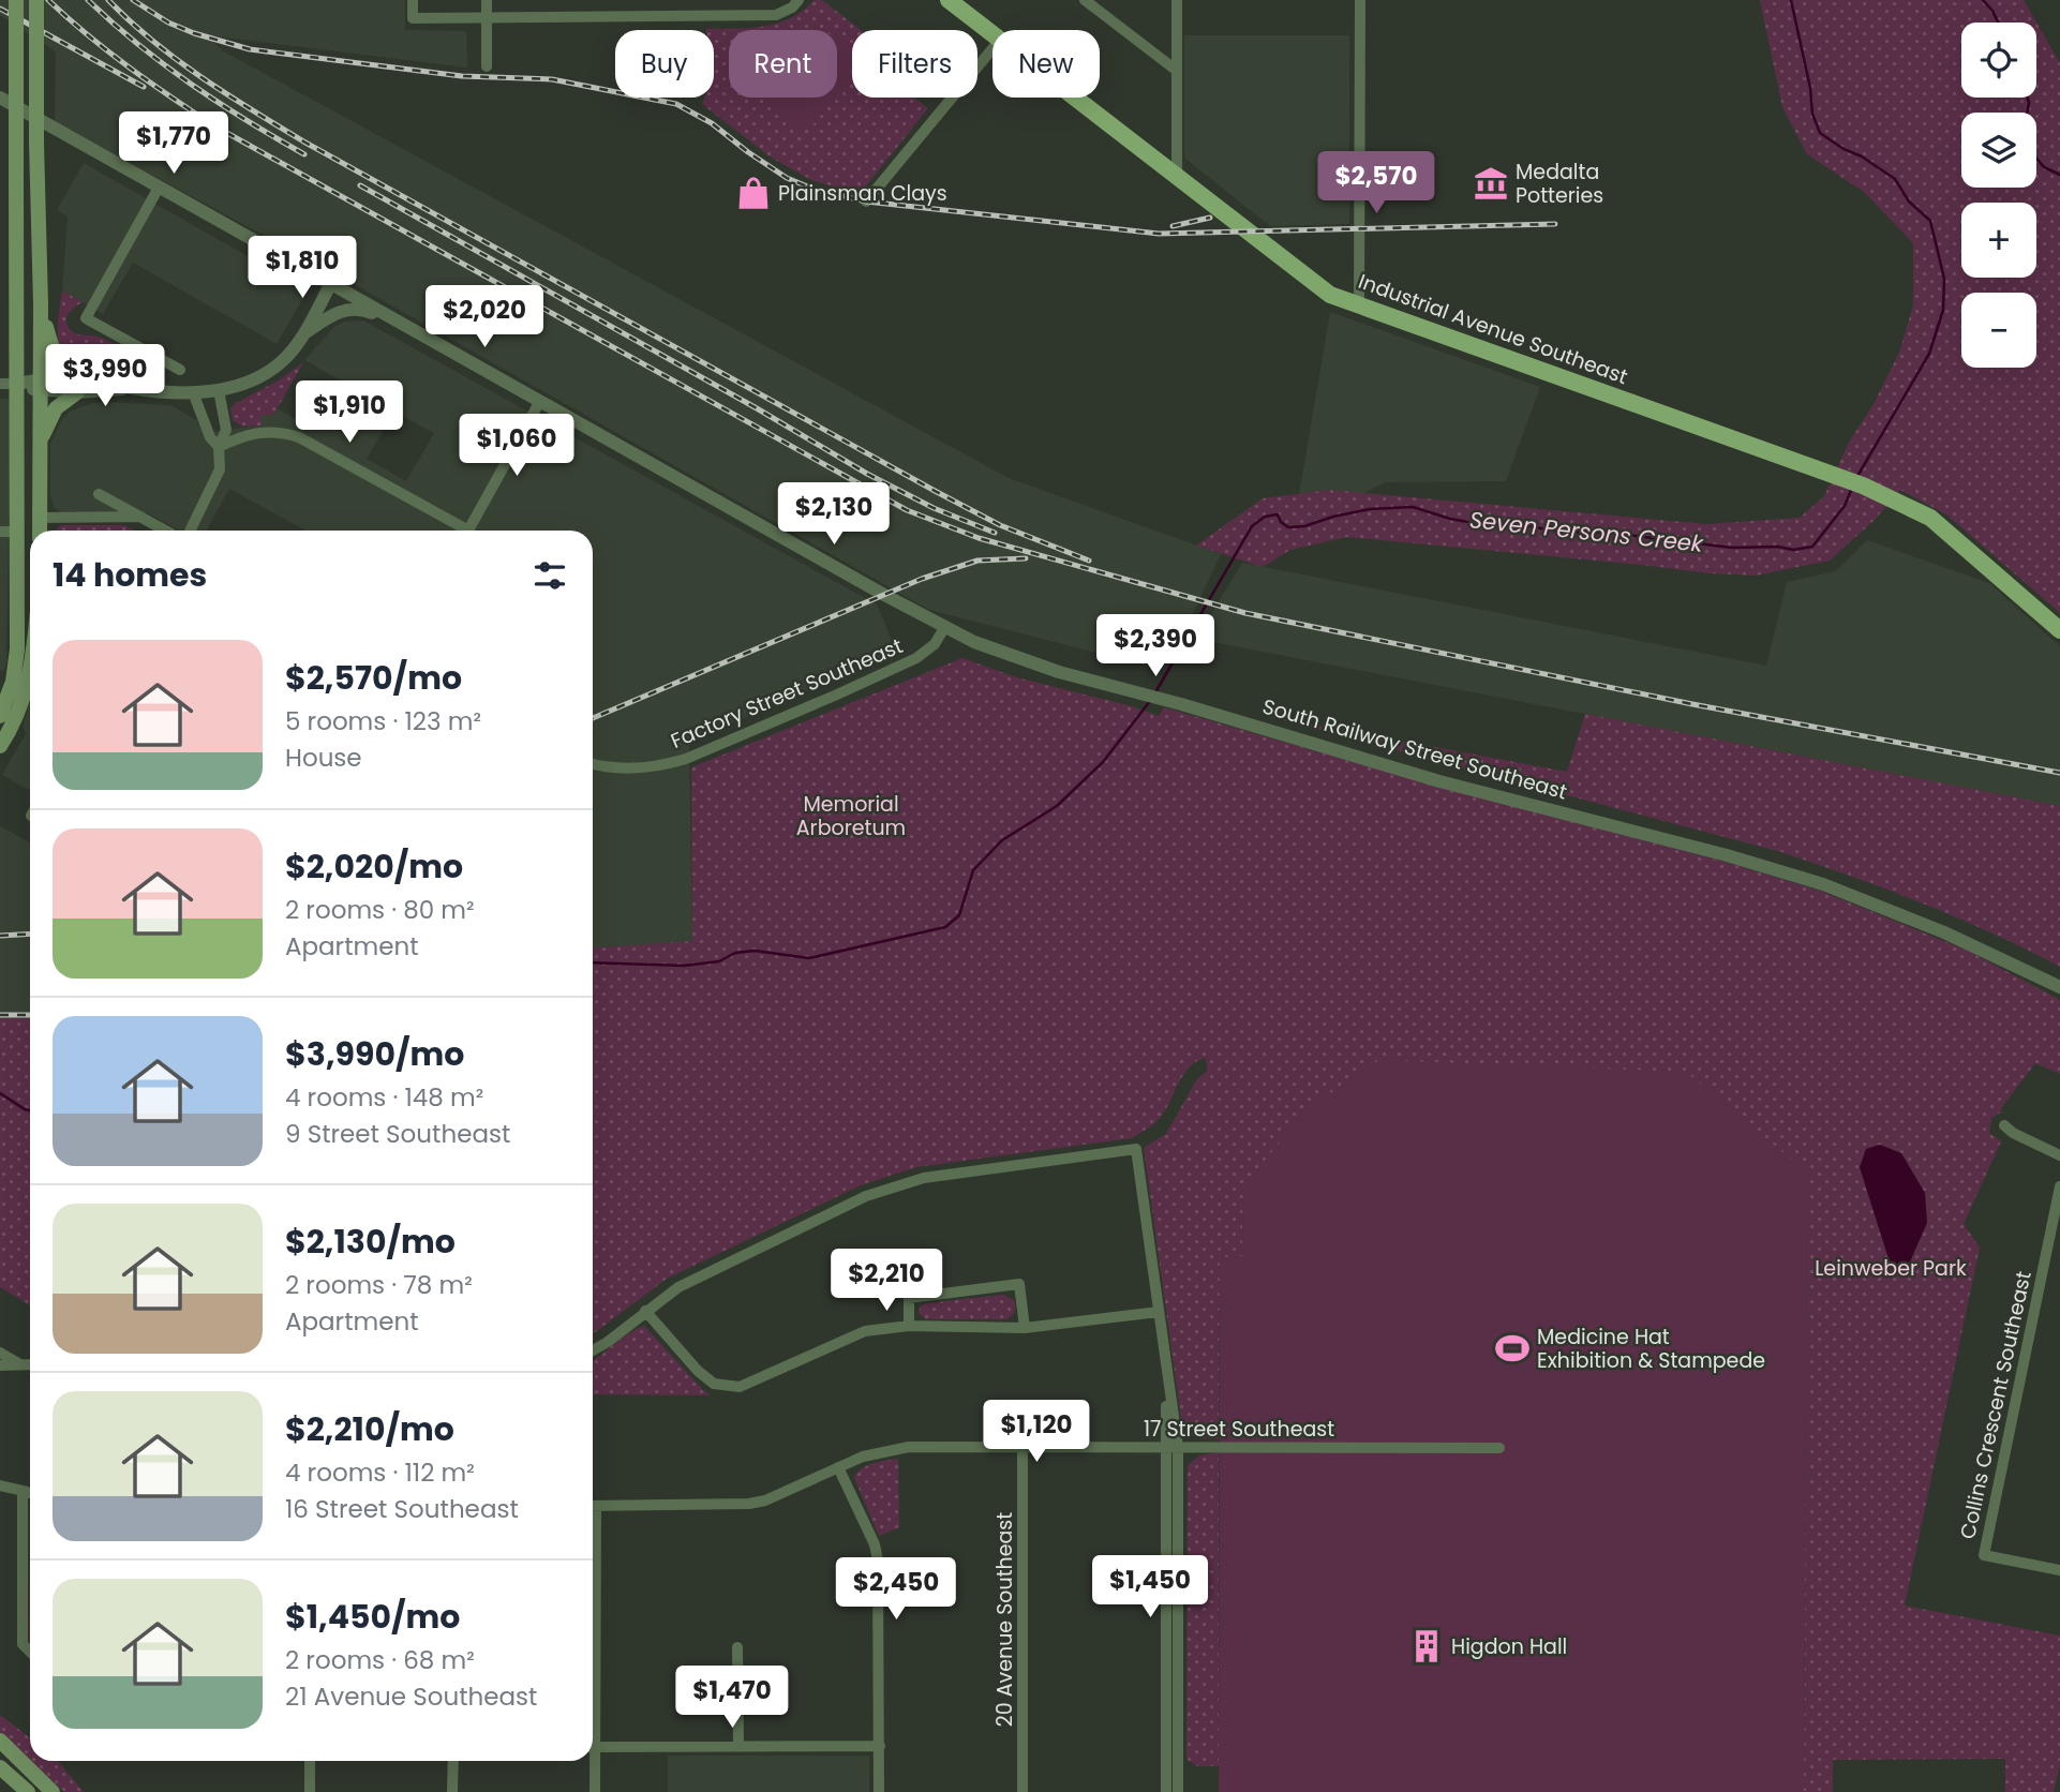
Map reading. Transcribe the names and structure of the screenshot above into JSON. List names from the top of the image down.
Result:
{
  "streets": {
    "main road": ["Industrial Avenue Southeast"],
    "street": [
      "Factory Street Southeast",
      "South Railway Street Southeast",
      "Collins Crescent Southeast",
      "17 Street Southeast",
      "20 Avenue Southeast"
    ]
  },
  "crossings": [
    ["Factory Street Southeast", "South Railway Street Southeast"],
    ["17 Street Southeast", "20 Avenue Southeast"]
  ],
  "water": ["Seven Persons Creek"],
  "parks": ["Memorial Arboretum", "Leinweber Park"],
  "places": {
    "museum": ["Medalta Potteries"],
    "shop": ["Plainsman Clays"],
    "sports": ["Medicine Hat Exhibition & Stampede"],
    "building": ["Higdon Hall"]
  },
  "page": {
    "map_buttons": ["+", "−"],
    "chip": [
      "Buy",
      "Rent",
      "Filters",
      "New"
    ],
    "price": [
      "$1,770",
      "$2,570",
      "$1,810",
      "$2,020",
      "$3,990",
      "$1,910",
      "$1,060",
      "$2,130",
      "$2,390",
      "$2,210",
      "$1,120",
      "$1,450",
      "$2,450",
      "$1,470"
    ],
    "heading": "14 homes",
    "list": [
      {
        "name": "$2,570/mo",
        "note": "5 rooms · 123 m² · House"
      },
      {
        "name": "$2,020/mo",
        "note": "2 rooms · 80 m² · Apartment"
      },
      {
        "name": "$3,990/mo",
        "note": "4 rooms · 148 m² · 9 Street Southeast"
      },
      {
        "name": "$2,130/mo",
        "note": "2 rooms · 78 m² · Apartment"
      },
      {
        "name": "$2,210/mo",
        "note": "4 rooms · 112 m² · 16 Street Southeast"
      },
      {
        "name": "$1,450/mo",
        "note": "2 rooms · 68 m² · 21 Avenue Southeast"
      }
    ]
  }
}
